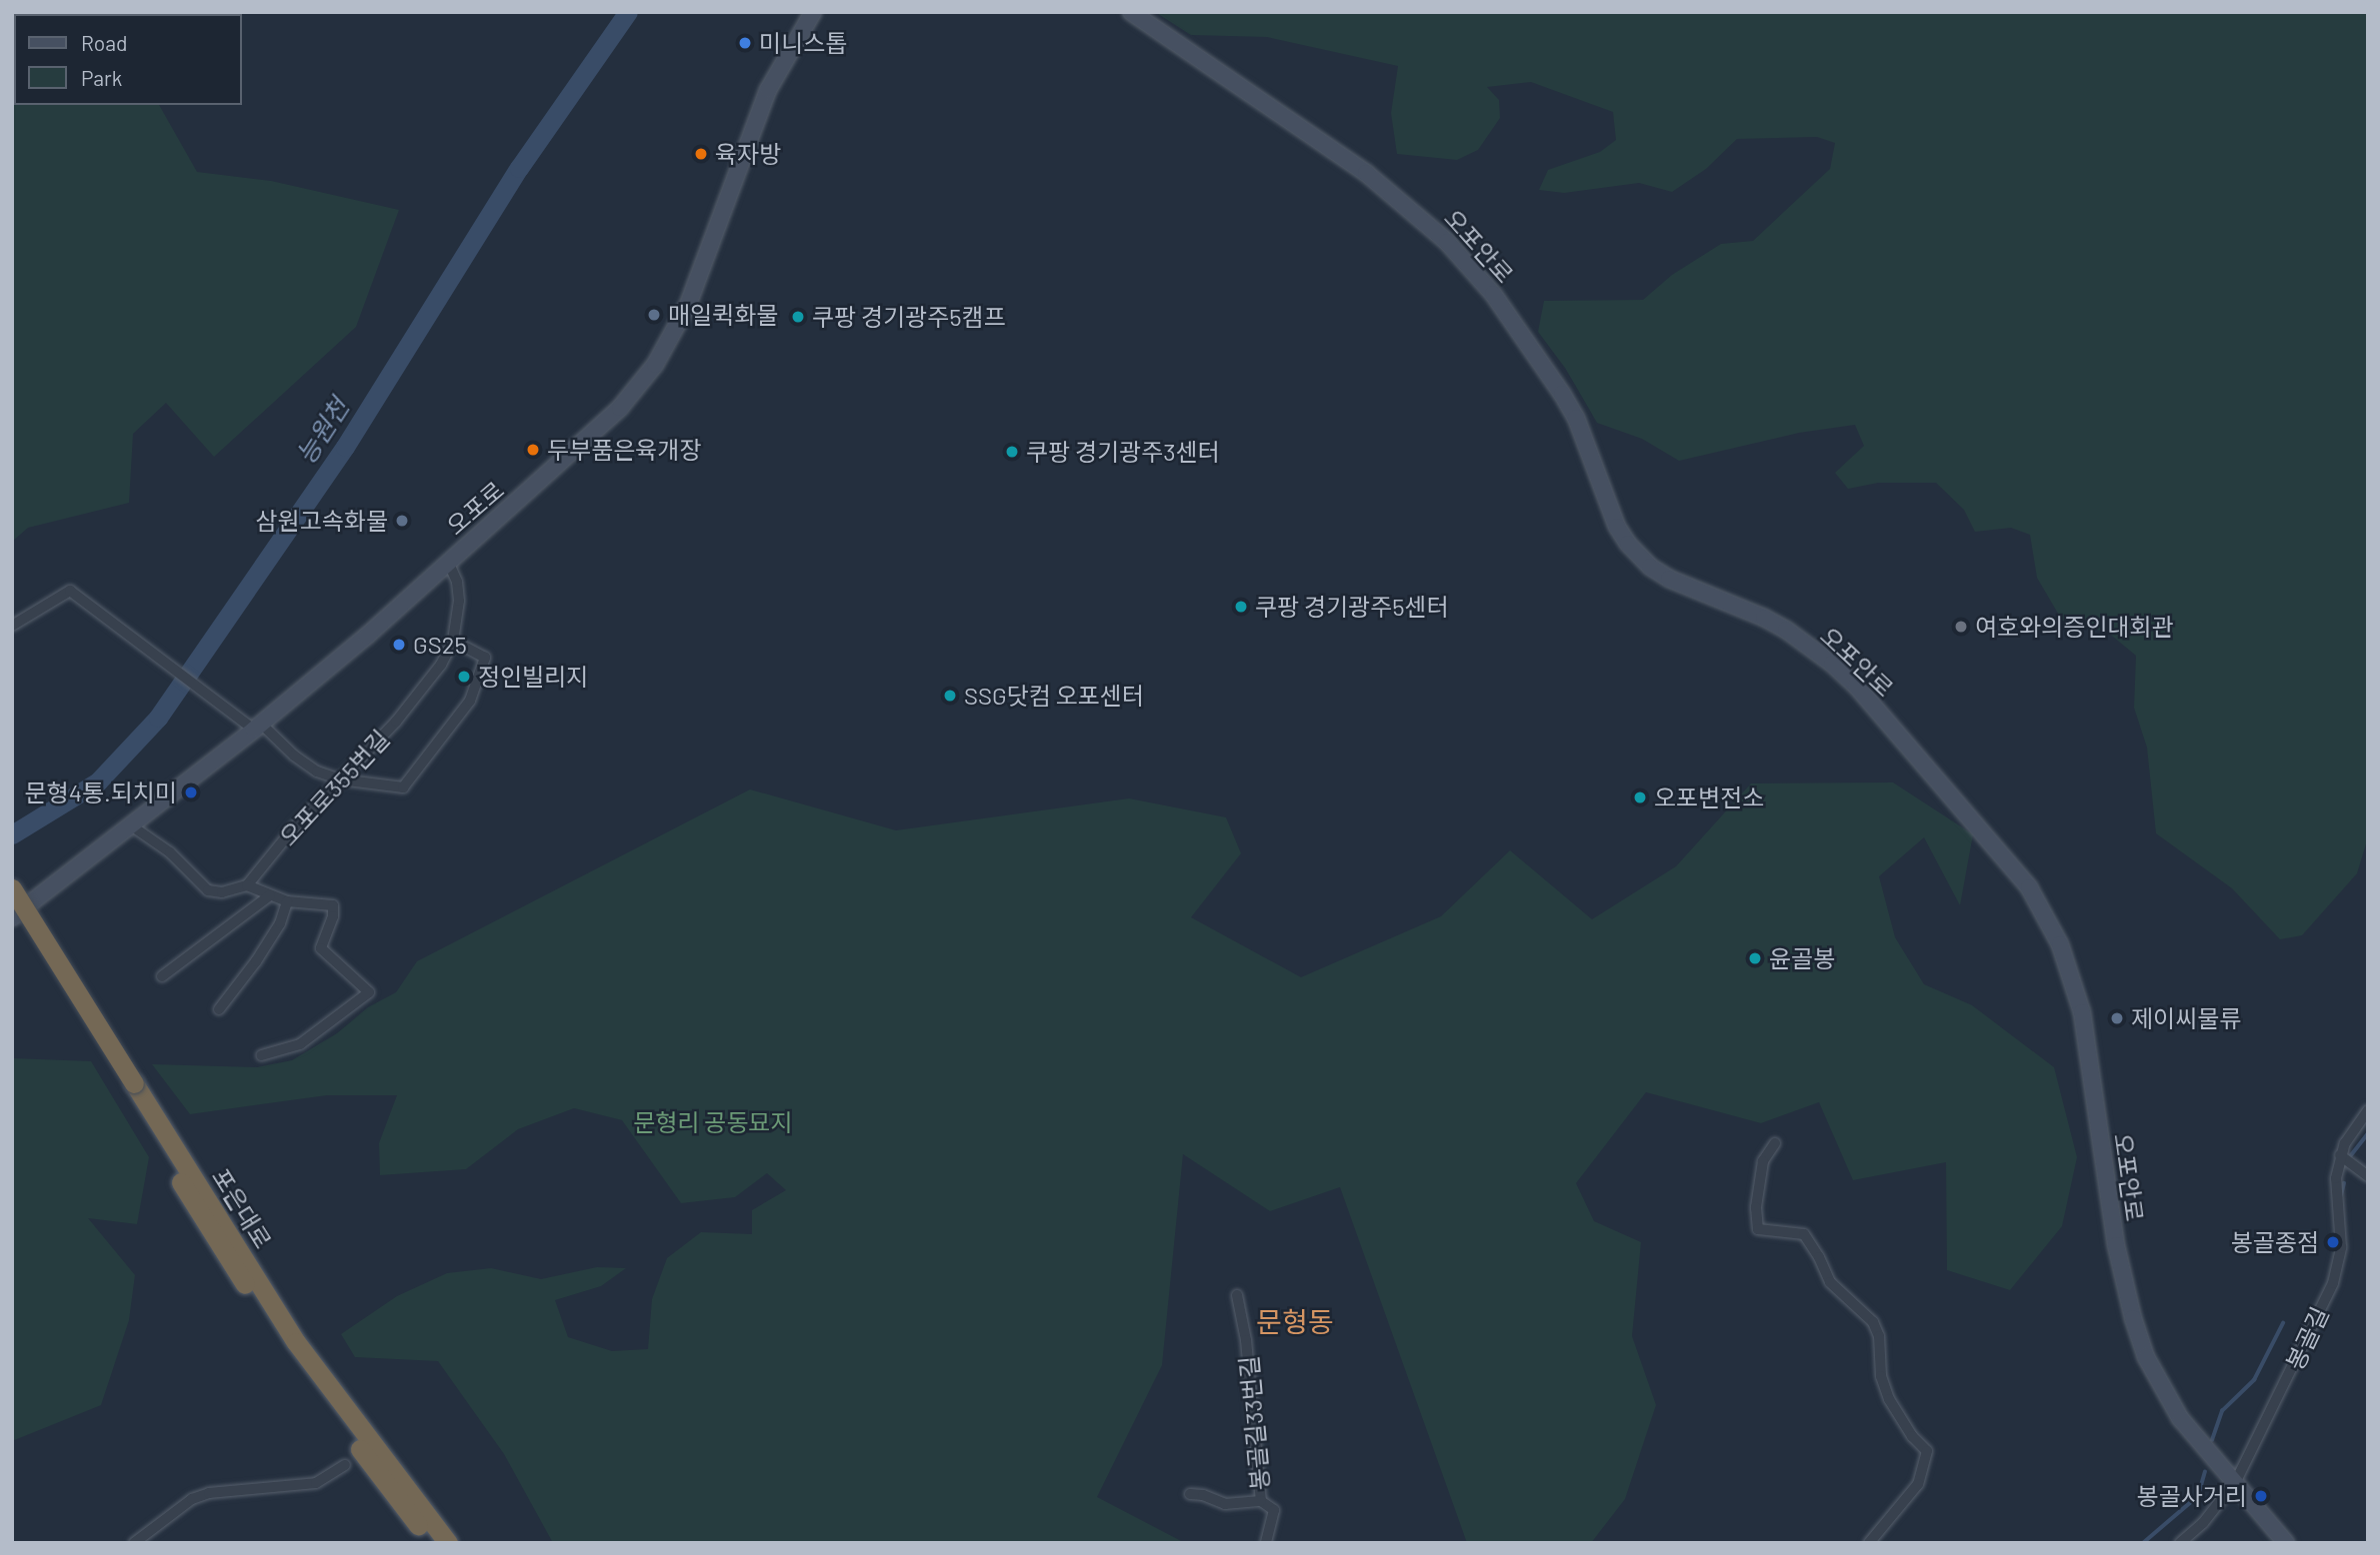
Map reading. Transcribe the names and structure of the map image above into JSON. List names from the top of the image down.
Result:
{
  "streets": {
    "highway": ["포은대로"],
    "street": [
      "오포안로",
      "오포로",
      "오포로355번길",
      "봉골길",
      "봉골길33번길"
    ]
  },
  "crossings": [
    ["오포안로", "봉골길"],
    ["오포로", "오포로355번길"]
  ],
  "districts": ["문형동"],
  "water": ["능원천"],
  "parks": ["문형리 공동묘지"],
  "places": [
    "미니스톱",
    "육자방",
    "매일퀵화물",
    "쿠팡 경기광주5캠프",
    "두부품은육개장",
    "쿠팡 경기광주3센터",
    "삼원고속화물",
    "쿠팡 경기광주5센터",
    "여호와의증인대회관",
    "GS25",
    "정인빌리지",
    "SSG닷컴 오포센터",
    "문형4통.되치미",
    "오포변전소",
    "윤골봉",
    "제이씨물류",
    "봉골종점",
    "봉골사거리"
  ],
  "legend": ["Road", "Park"]
}
